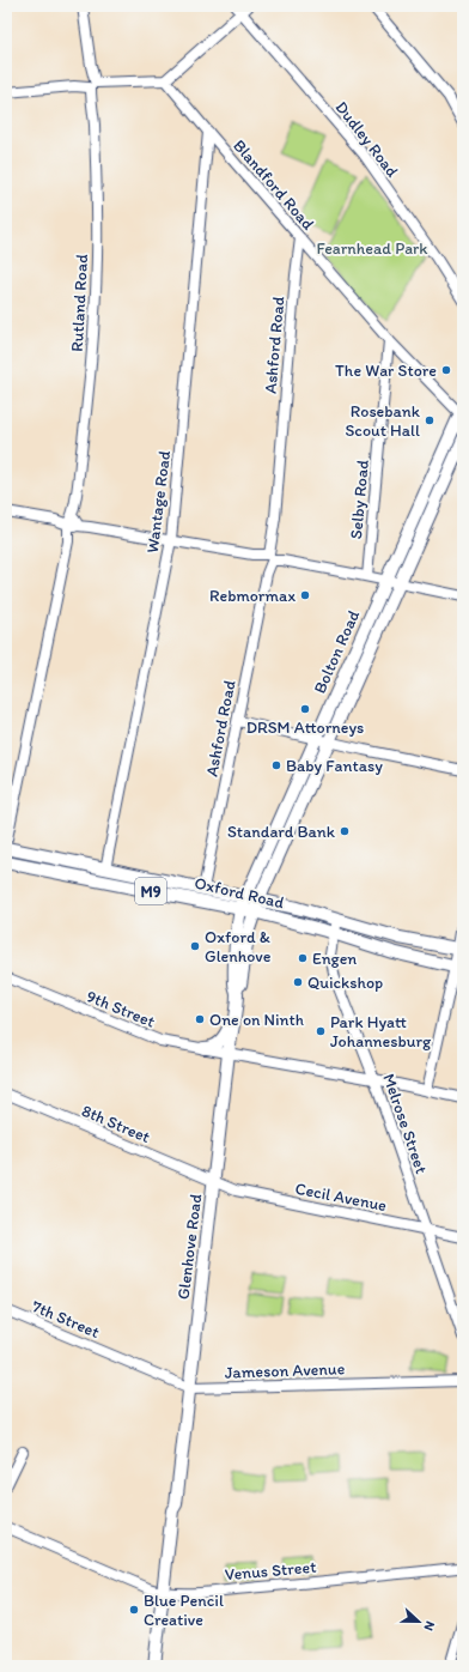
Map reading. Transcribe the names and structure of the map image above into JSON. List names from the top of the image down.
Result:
{
  "streets": {
    "main road": [
      "Bolton Road",
      "M9",
      "Oxford Road",
      "Glenhove Road"
    ],
    "street": [
      "Dudley Road",
      "Blandford Road",
      "Rutland Road",
      "Ashford Road",
      "Selby Road",
      "Wantage Road",
      "9th Street",
      "8th Street",
      "Melrose Street",
      "Cecil Avenue",
      "7th Street",
      "Jameson Avenue",
      "Venus Street"
    ]
  },
  "crossings": [
    ["Blandford Road", "Ashford Road"],
    ["Blandford Road", "Selby Road"],
    ["Blandford Road", "Wantage Road"],
    ["Blandford Road", "Bolton Road"],
    ["Rutland Road", "Oxford Road"],
    ["Ashford Road", "Oxford Road"],
    ["Wantage Road", "Oxford Road"],
    ["Bolton Road", "Oxford Road"],
    ["Bolton Road", "Glenhove Road"],
    ["Oxford Road", "Melrose Street"],
    ["Oxford Road", "Glenhove Road"],
    ["9th Street", "Melrose Street"],
    ["9th Street", "Glenhove Road"],
    ["8th Street", "Cecil Avenue"],
    ["8th Street", "Glenhove Road"],
    ["Melrose Street", "Cecil Avenue"],
    ["Cecil Avenue", "Glenhove Road"],
    ["Glenhove Road", "Jameson Avenue"],
    ["Glenhove Road", "Venus Street"],
    ["7th Street", "Jameson Avenue"]
  ],
  "parks": ["Fearnhead Park"],
  "places": [
    "The War Store",
    "Rosebank Scout Hall",
    "Rebmormax",
    "DRSM Attorneys",
    "Baby Fantasy",
    "Standard Bank",
    "Oxford & Glenhove",
    "Engen",
    "Quickshop",
    "One on Ninth",
    "Park Hyatt Johannesburg",
    "Blue Pencil Creative"
  ],
  "north": "right"
}
